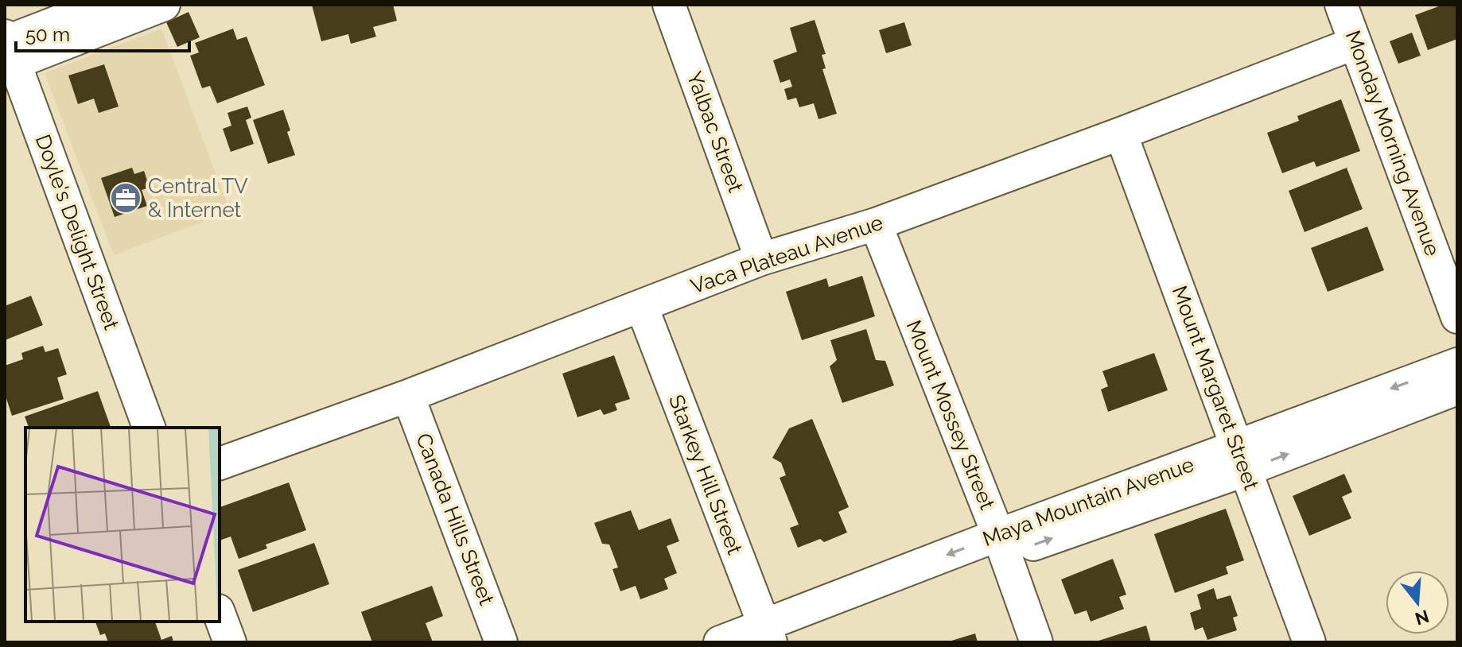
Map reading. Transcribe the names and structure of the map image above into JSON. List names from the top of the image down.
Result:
{
  "streets": {
    "street": [
      "Yalbac Street",
      "Monday Morning Avenue",
      "Doyle's Delight Street",
      "Vaca Plateau Avenue",
      "Mount Margaret Street",
      "Mount Mossey Street",
      "Starkey Hill Street",
      "Maya Mountain Avenue",
      "Canada Hills Street"
    ]
  },
  "crossings": [
    ["Yalbac Street", "Vaca Plateau Avenue"],
    ["Monday Morning Avenue", "Vaca Plateau Avenue"],
    ["Vaca Plateau Avenue", "Mount Margaret Street"],
    ["Vaca Plateau Avenue", "Mount Mossey Street"],
    ["Vaca Plateau Avenue", "Starkey Hill Street"],
    ["Vaca Plateau Avenue", "Canada Hills Street"],
    ["Mount Margaret Street", "Maya Mountain Avenue"],
    ["Mount Mossey Street", "Maya Mountain Avenue"],
    ["Starkey Hill Street", "Maya Mountain Avenue"]
  ],
  "places": {
    "office": ["Central TV & Internet"]
  },
  "scale_bar": "50 m",
  "north": "bottom"
}
